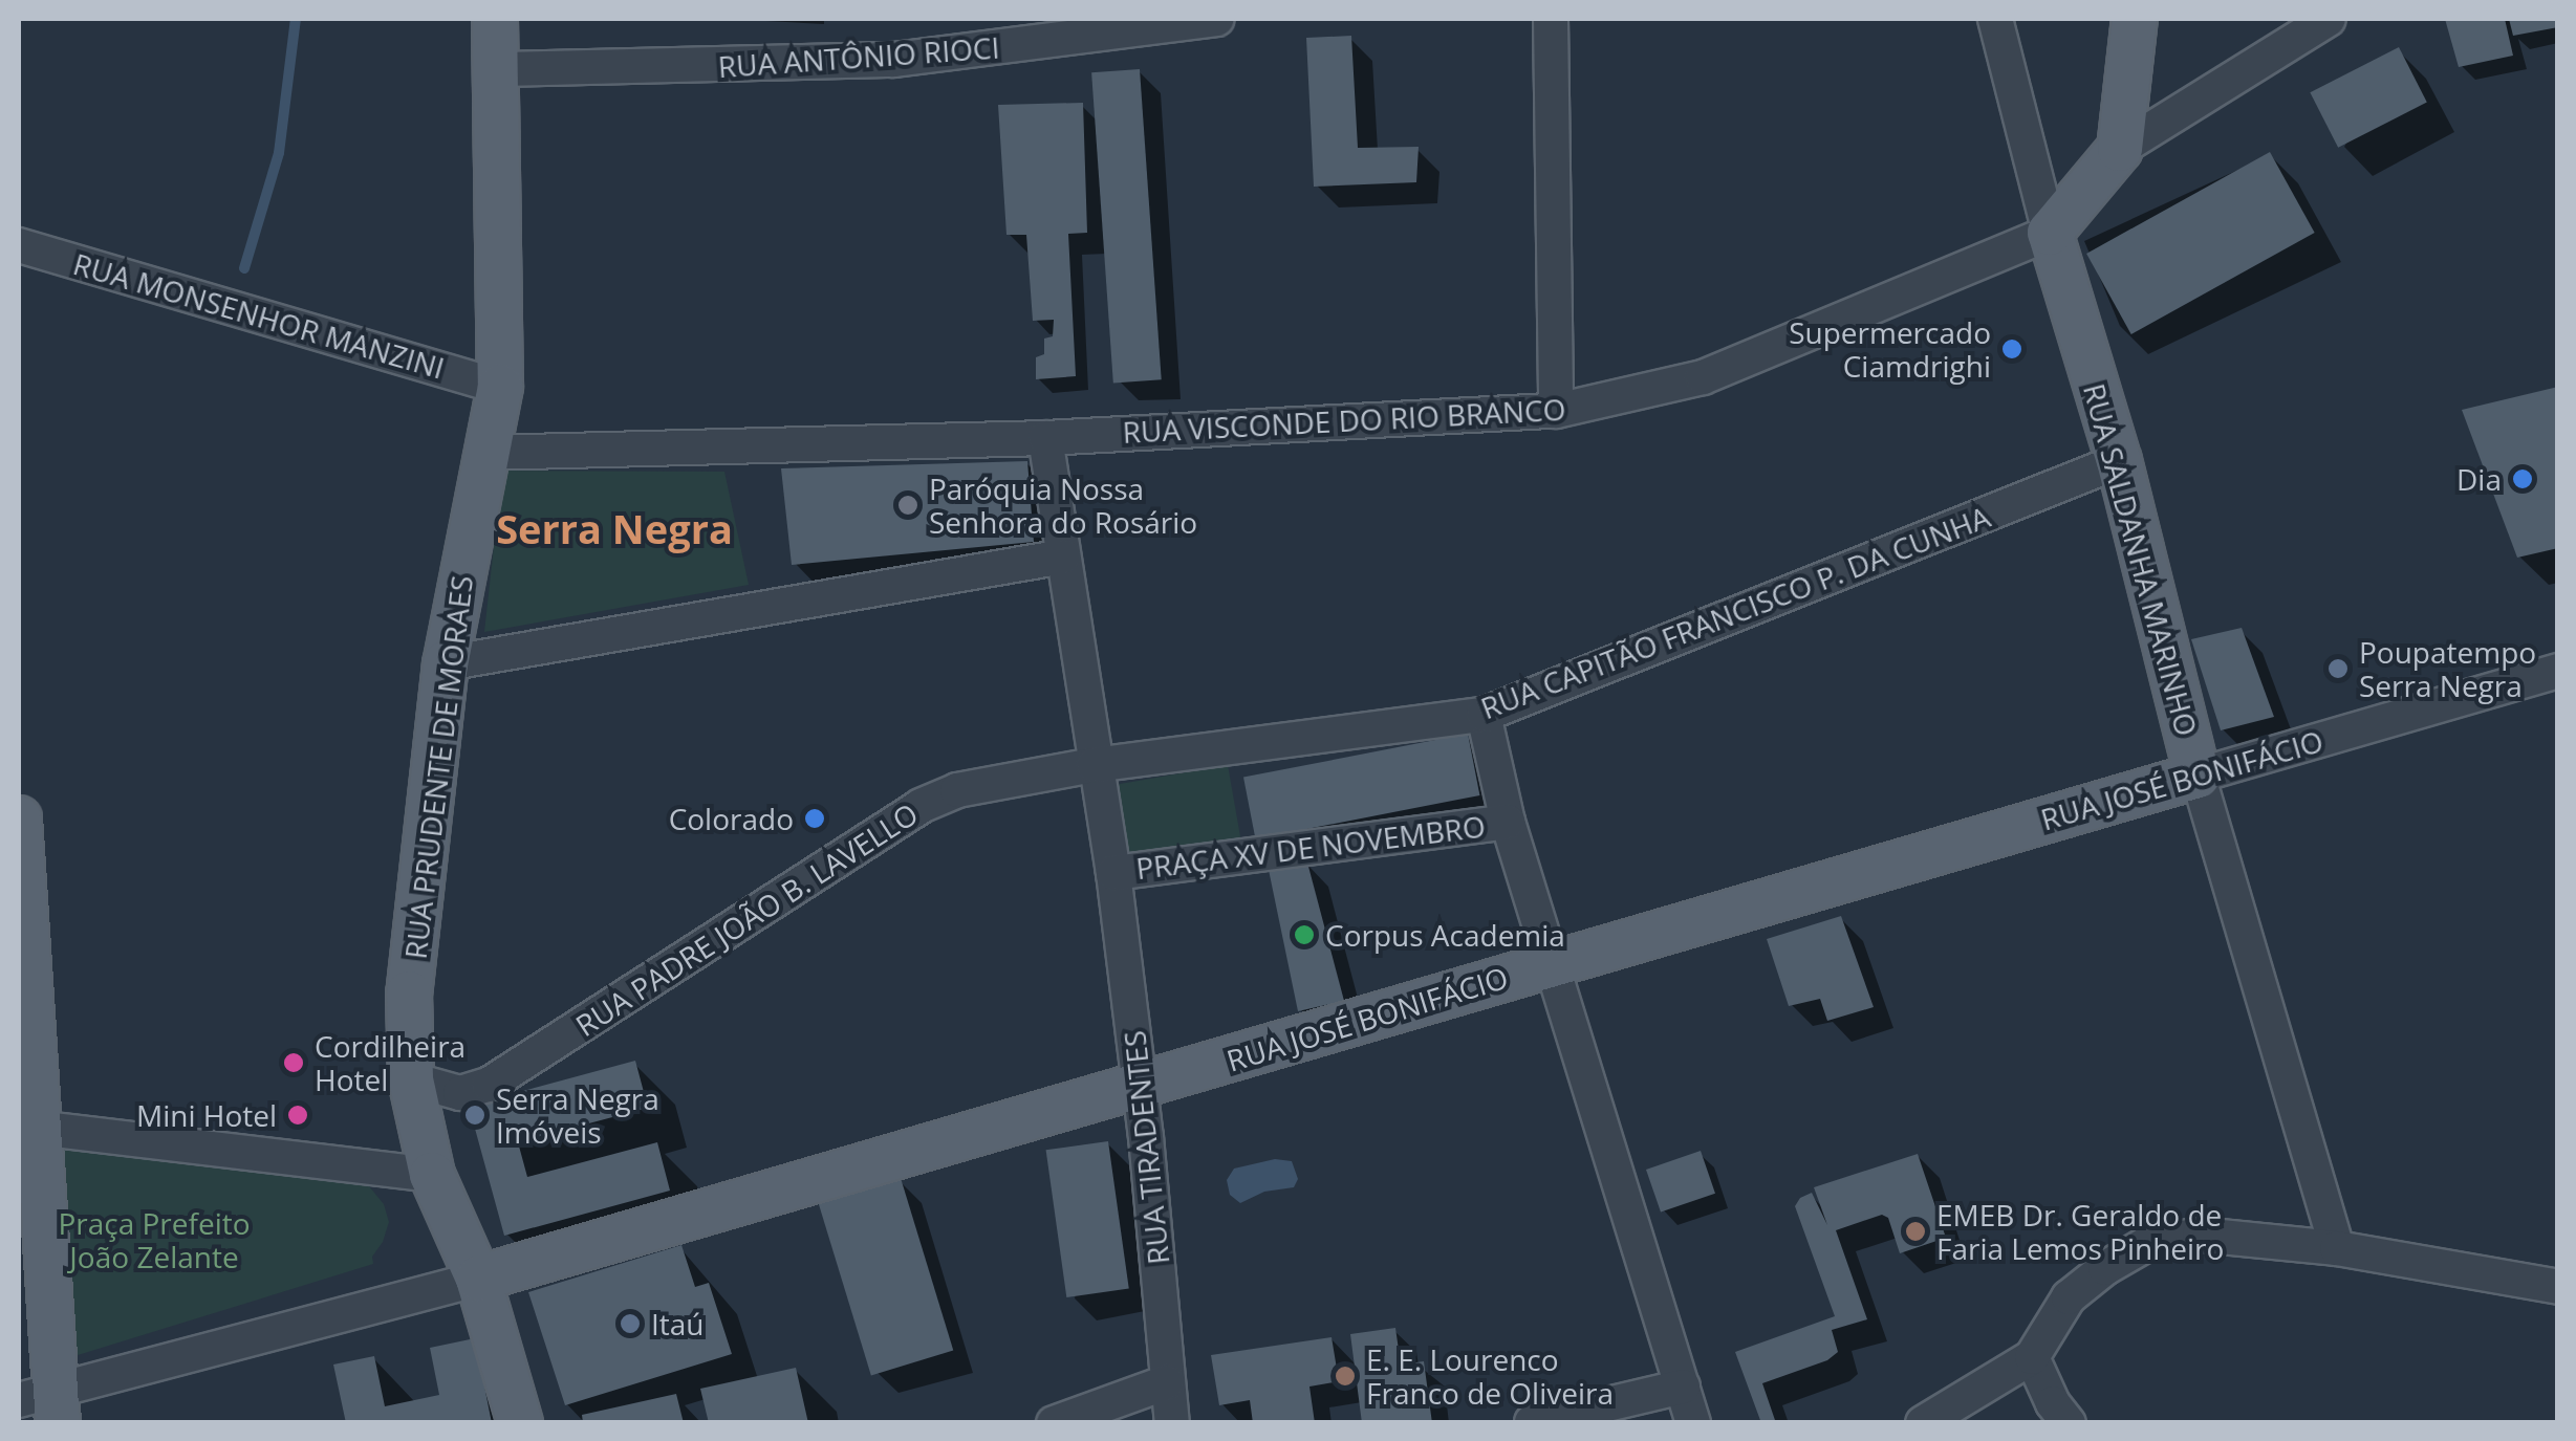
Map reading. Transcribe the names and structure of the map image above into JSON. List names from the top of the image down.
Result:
{
  "streets": {
    "main road": ["RUA SALDANHA MARINHO", "RUA PRUDENTE DE MORAES", "RUA JOSÉ BONIFÁCIO"],
    "street": [
      "RUA ANTÔNIO RIOCI",
      "RUA MONSENHOR MANZINI",
      "RUA VISCONDE DO RIO BRANCO",
      "RUA CAPITÃO FRANCISCO P. DA CUNHA",
      "PRAÇA XV DE NOVEMBRO",
      "RUA PADRE JOÃO B. LAVELLO",
      "RUA TIRADENTES"
    ]
  },
  "crossings": [
    ["RUA ANTÔNIO RIOCI", "RUA PRUDENTE DE MORAES"],
    ["RUA MONSENHOR MANZINI", "RUA PRUDENTE DE MORAES"],
    ["RUA VISCONDE DO RIO BRANCO", "RUA SALDANHA MARINHO"],
    ["RUA VISCONDE DO RIO BRANCO", "RUA PRUDENTE DE MORAES"],
    ["RUA SALDANHA MARINHO", "RUA CAPITÃO FRANCISCO P. DA CUNHA"],
    ["RUA SALDANHA MARINHO", "RUA JOSÉ BONIFÁCIO"],
    ["RUA CAPITÃO FRANCISCO P. DA CUNHA", "RUA PADRE JOÃO B. LAVELLO"],
    ["RUA CAPITÃO FRANCISCO P. DA CUNHA", "RUA TIRADENTES"],
    ["RUA PRUDENTE DE MORAES", "RUA PADRE JOÃO B. LAVELLO"],
    ["RUA JOSÉ BONIFÁCIO", "RUA TIRADENTES"],
    ["PRAÇA XV DE NOVEMBRO", "RUA TIRADENTES"],
    ["RUA PADRE JOÃO B. LAVELLO", "RUA TIRADENTES"]
  ],
  "districts": ["Serra Negra"],
  "parks": ["Praça Prefeito João Zelante"],
  "places": [
    "Supermercado Ciamdrighi",
    "Dia",
    "Paróquia Nossa Senhora do Rosário",
    "Poupatempo Serra Negra",
    "Colorado",
    "Corpus Academia",
    "Cordilheira Hotel",
    "Mini Hotel",
    "Serra Negra Imóveis",
    "EMEB Dr. Geraldo de Faria Lemos Pinheiro",
    "Itaú",
    "E. E. Lourenco Franco de Oliveira"
  ]
}
